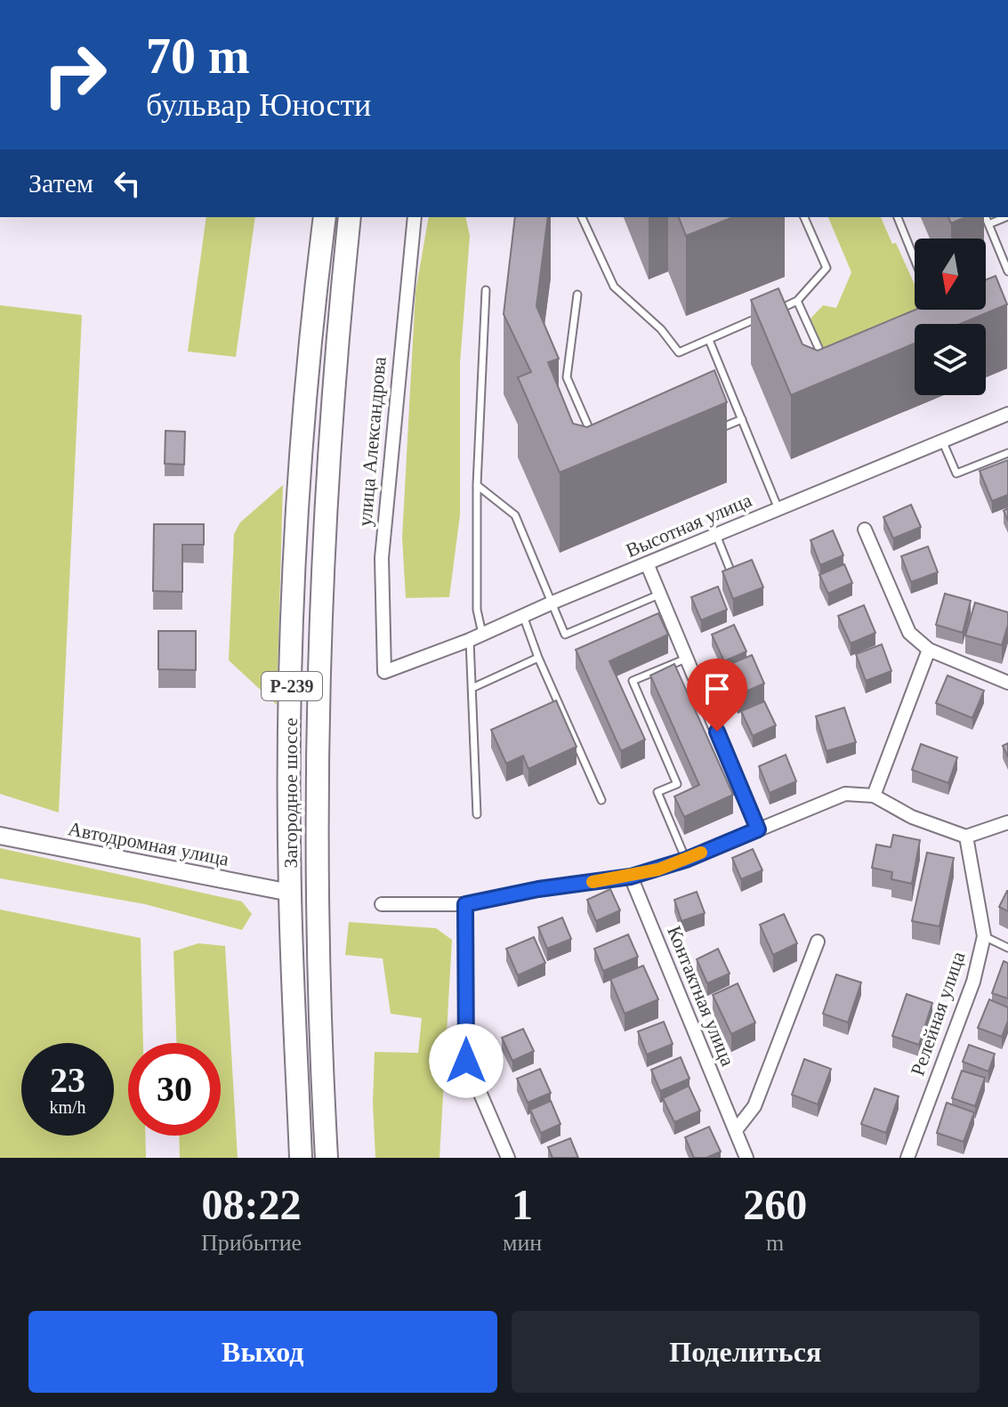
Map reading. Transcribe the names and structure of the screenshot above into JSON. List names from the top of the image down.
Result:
{
  "streets": {
    "highway": ["Р-239", "Загородное шоссе"],
    "street": [
      "улица Александрова",
      "Высотная улица",
      "Автодромная улица",
      "Контактная улица",
      "Релейная улица"
    ]
  },
  "crossings": [
    ["улица Александрова", "Высотная улица"],
    ["Загородное шоссе", "Автодромная улица"]
  ],
  "north": "bottom",
  "page": {
    "turn": ["70 m", "бульвар Юности"],
    "then": "Затем",
    "speed": "23 km/h",
    "limit": "30",
    "eta": [
      "08:22",
      "Прибытие",
      "1",
      "мин",
      "260",
      "m"
    ],
    "buttons": ["Выход", "Поделиться"]
  }
}
